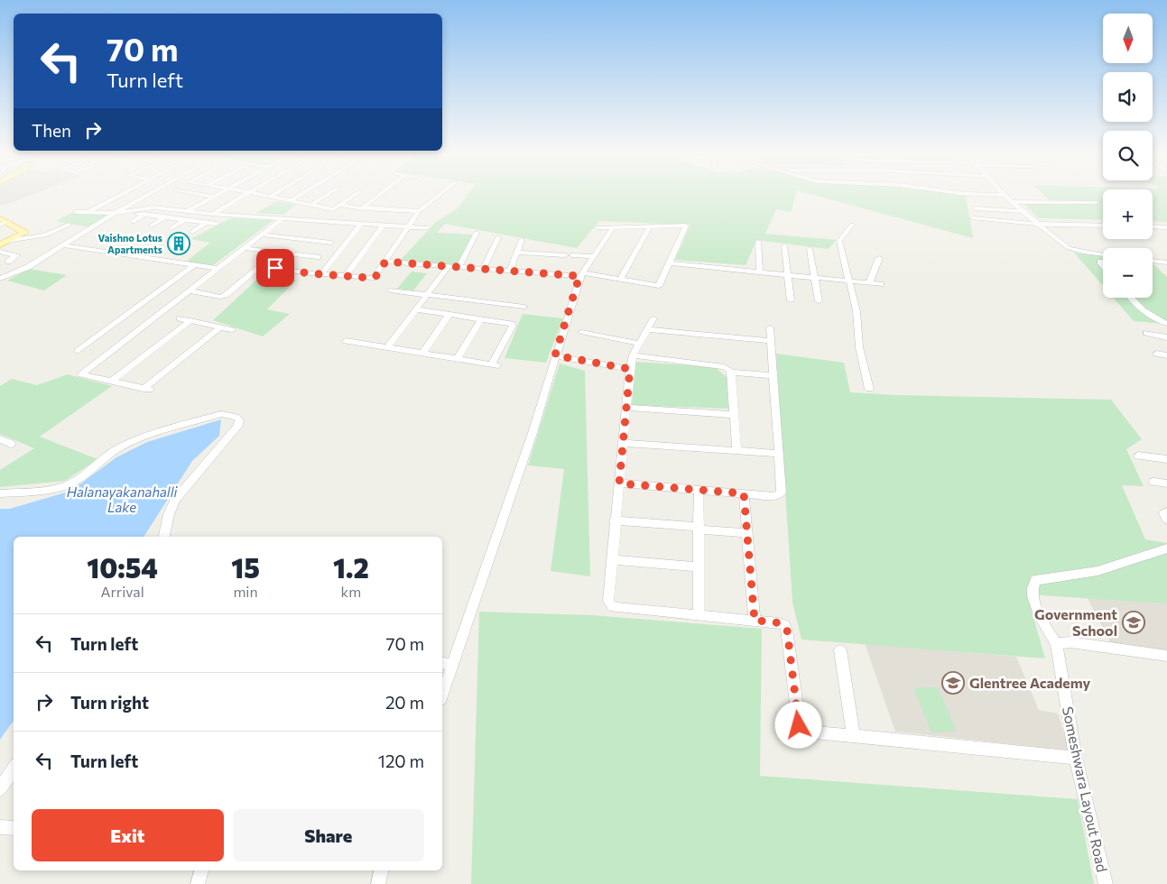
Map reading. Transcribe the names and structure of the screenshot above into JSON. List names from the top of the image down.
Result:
{
  "streets": {
    "street": ["Someshwara Layout Road"]
  },
  "water": ["Halanayakanahalli Lake"],
  "places": {
    "building": ["Vaishno Lotus Apartments"],
    "school or university": ["Government School", "Glentree Academy"]
  },
  "north": "bottom",
  "page": {
    "map_buttons": ["+", "−"],
    "turn": ["70 m", "Turn left"],
    "then": "Then",
    "eta": [
      "10:54",
      "Arrival",
      "15",
      "min",
      "1.2",
      "km"
    ],
    "list": [
      {
        "name": "Turn left",
        "value": "70 m"
      },
      {
        "name": "Turn right",
        "value": "20 m"
      },
      {
        "name": "Turn left",
        "value": "120 m"
      }
    ],
    "buttons": ["Exit", "Share"]
  }
}
